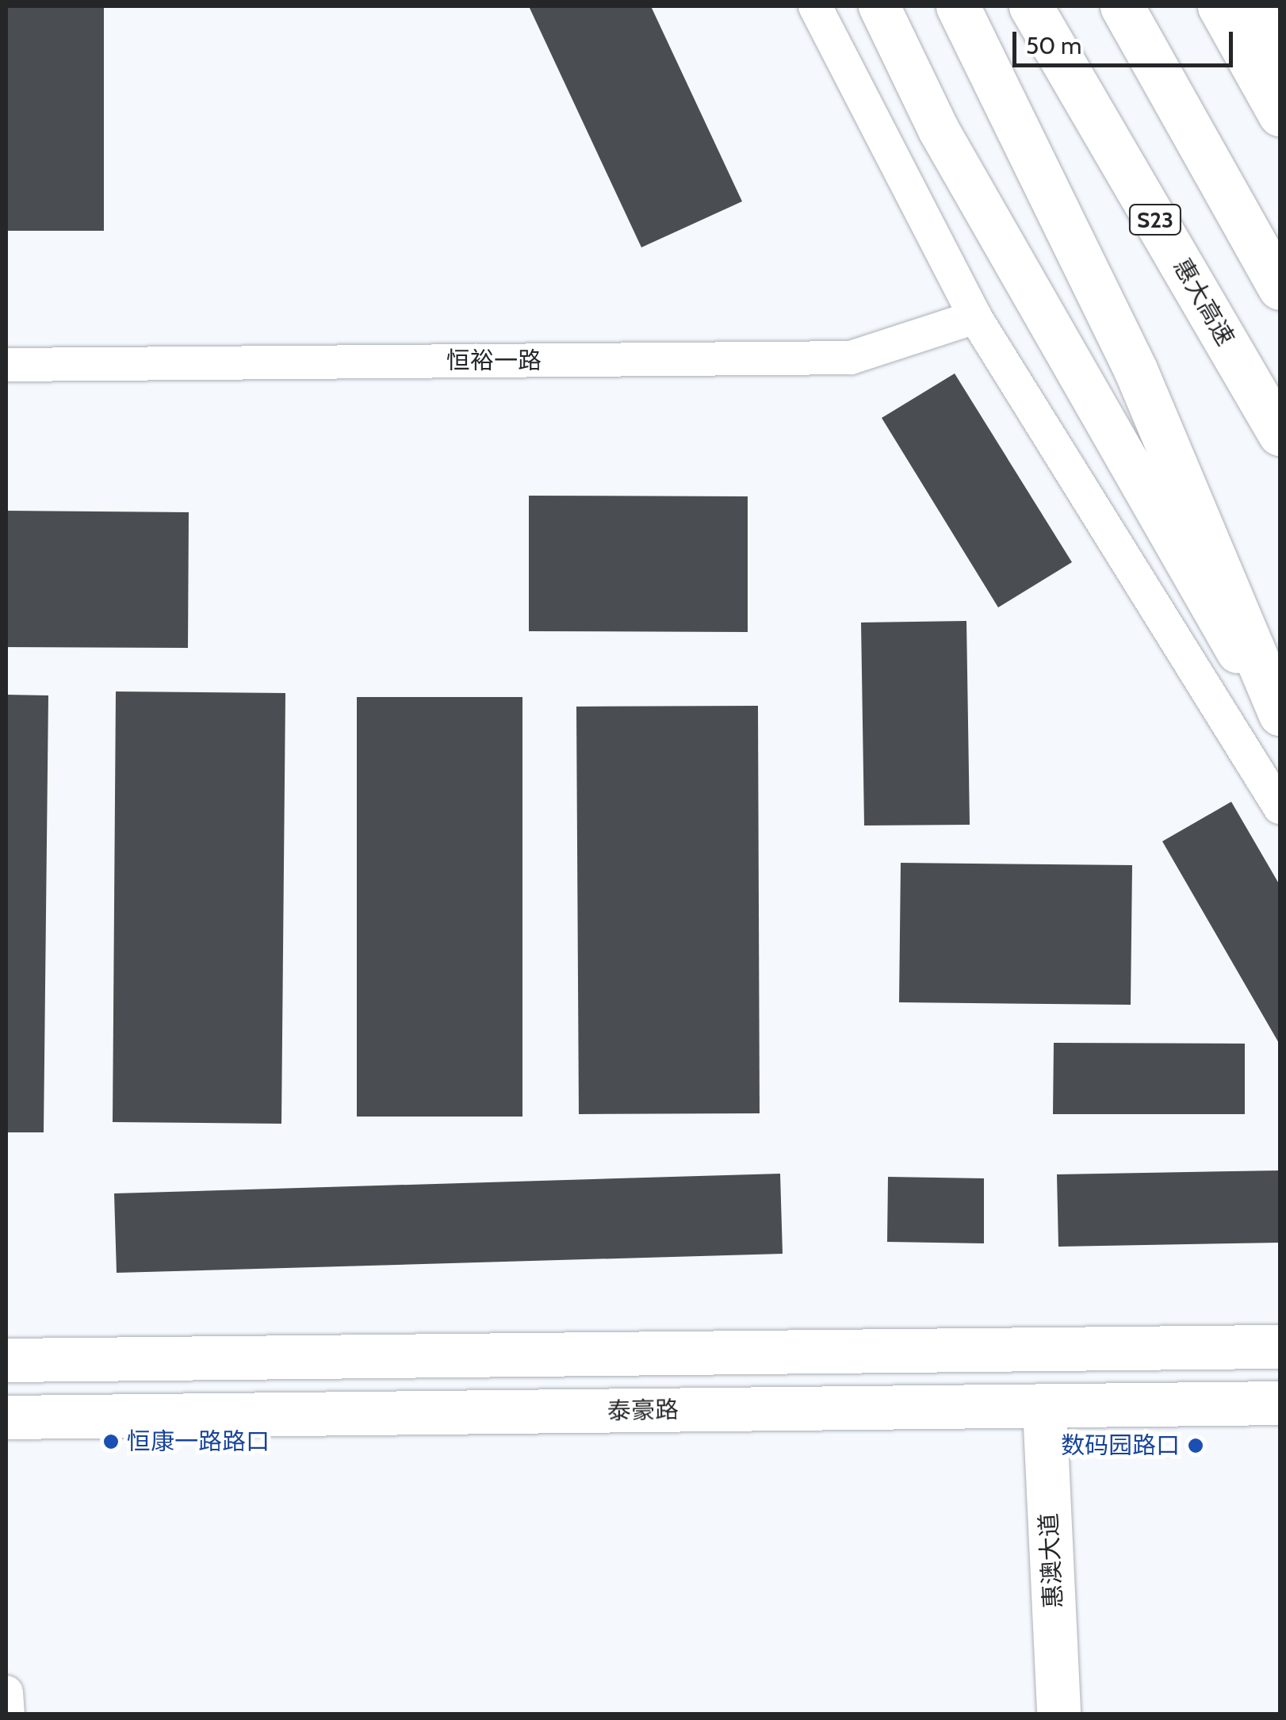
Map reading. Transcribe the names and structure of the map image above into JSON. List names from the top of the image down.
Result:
{
  "streets": {
    "main road": [
      "S23",
      "惠大高速",
      "泰豪路",
      "惠澳大道"
    ],
    "street": ["恒裕一路"]
  },
  "crossings": [
    ["泰豪路", "惠澳大道"]
  ],
  "places": ["恒康一路路口", "数码园路口"],
  "scale_bar": "50 m"
}
